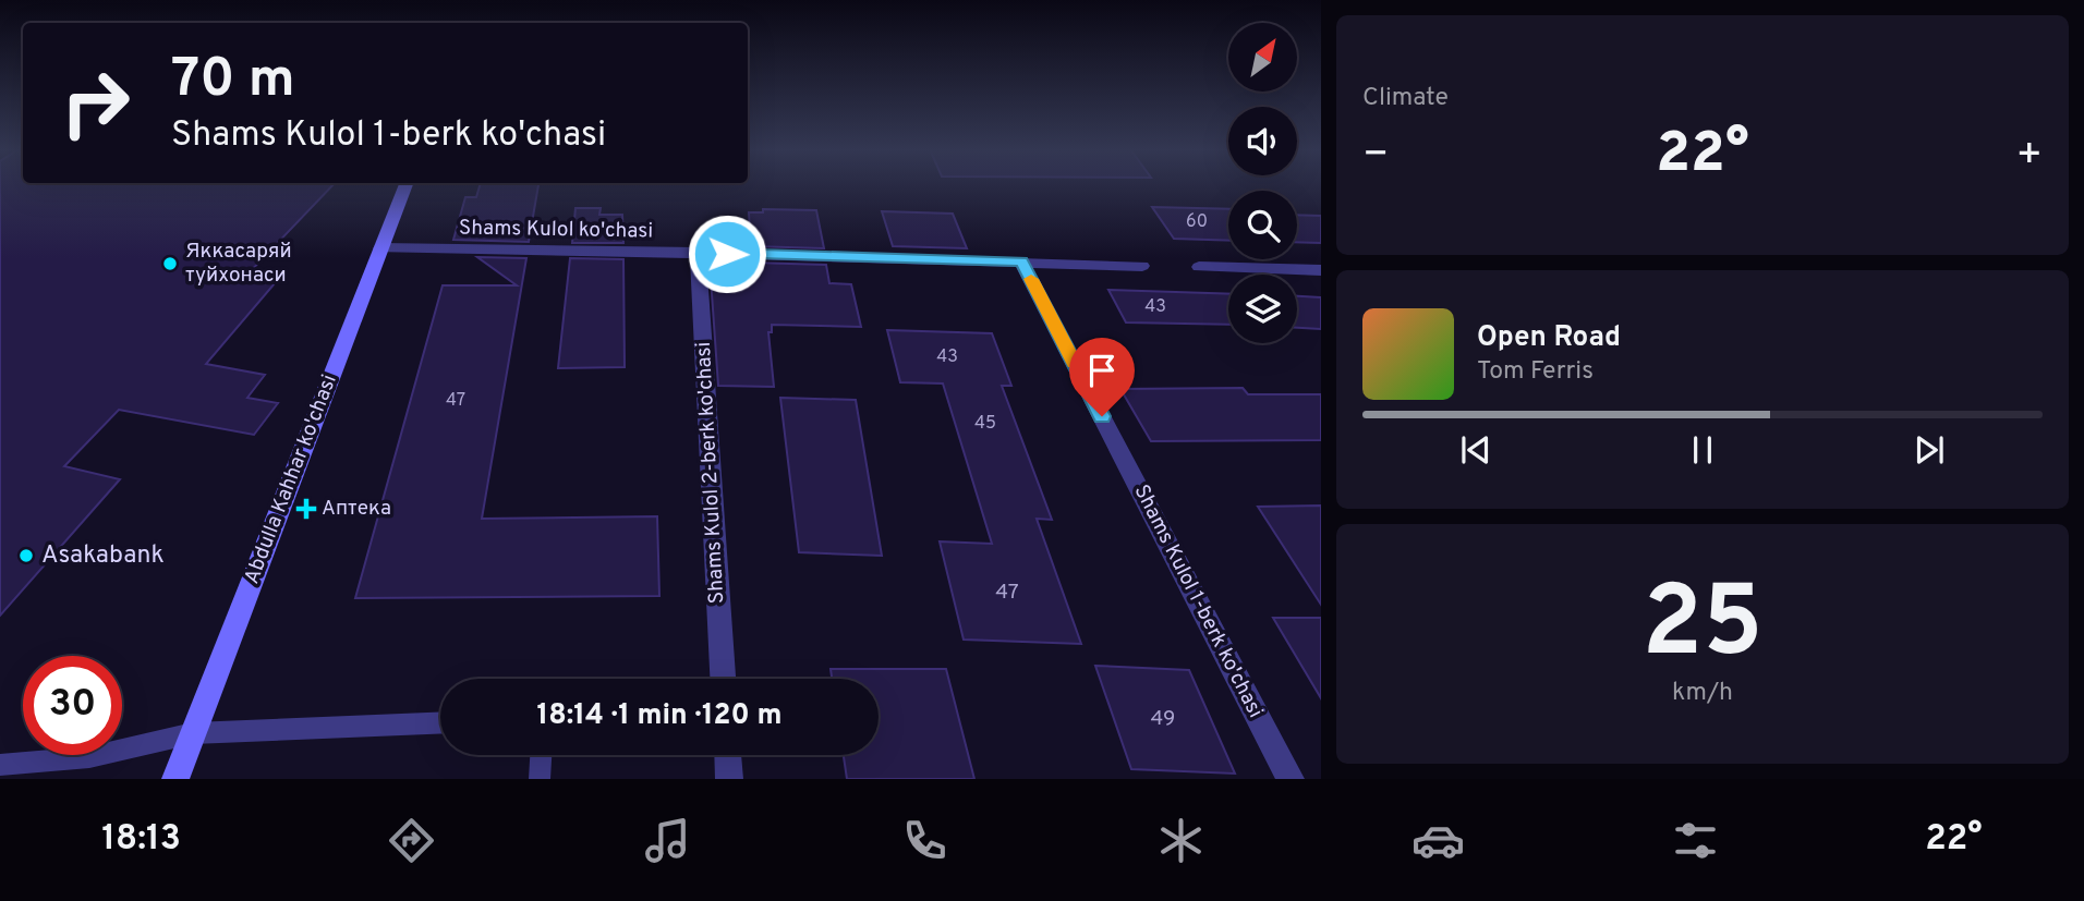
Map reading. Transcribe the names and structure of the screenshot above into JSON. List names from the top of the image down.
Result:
{
  "streets": {
    "street": [
      "Shams Kulol ko'chasi",
      "Shams Kulol 2-berk ko'chasi",
      "Abdulla Kahhar ko'chasi",
      "Shams Kulol 1-berk ko'chasi"
    ]
  },
  "crossings": [
    ["Shams Kulol ko'chasi", "Shams Kulol 2-berk ko'chasi"],
    ["Shams Kulol ko'chasi", "Abdulla Kahhar ko'chasi"],
    ["Shams Kulol ko'chasi", "Shams Kulol 1-berk ko'chasi"]
  ],
  "places": {
    "other": ["Яккасаряй туйхонаси", "Asakabank"],
    "health": ["Аптека"]
  },
  "house_numbers": [
    "60",
    "43",
    "43",
    "47",
    "45",
    "47",
    "49"
  ],
  "north": "top right",
  "page": {
    "tile": [
      "Climate",
      ["25", "km/h"]
    ],
    "turn": ["70 m", "Shams Kulol 1-berk ko'chasi"],
    "heat": ["−", "22°", "+"],
    "song": ["Open Road", "Tom Ferris"],
    "limit": "30",
    "trip": "18:14 · 1 min · 120 m",
    "tabs": ["18:13", "22°"]
  }
}
